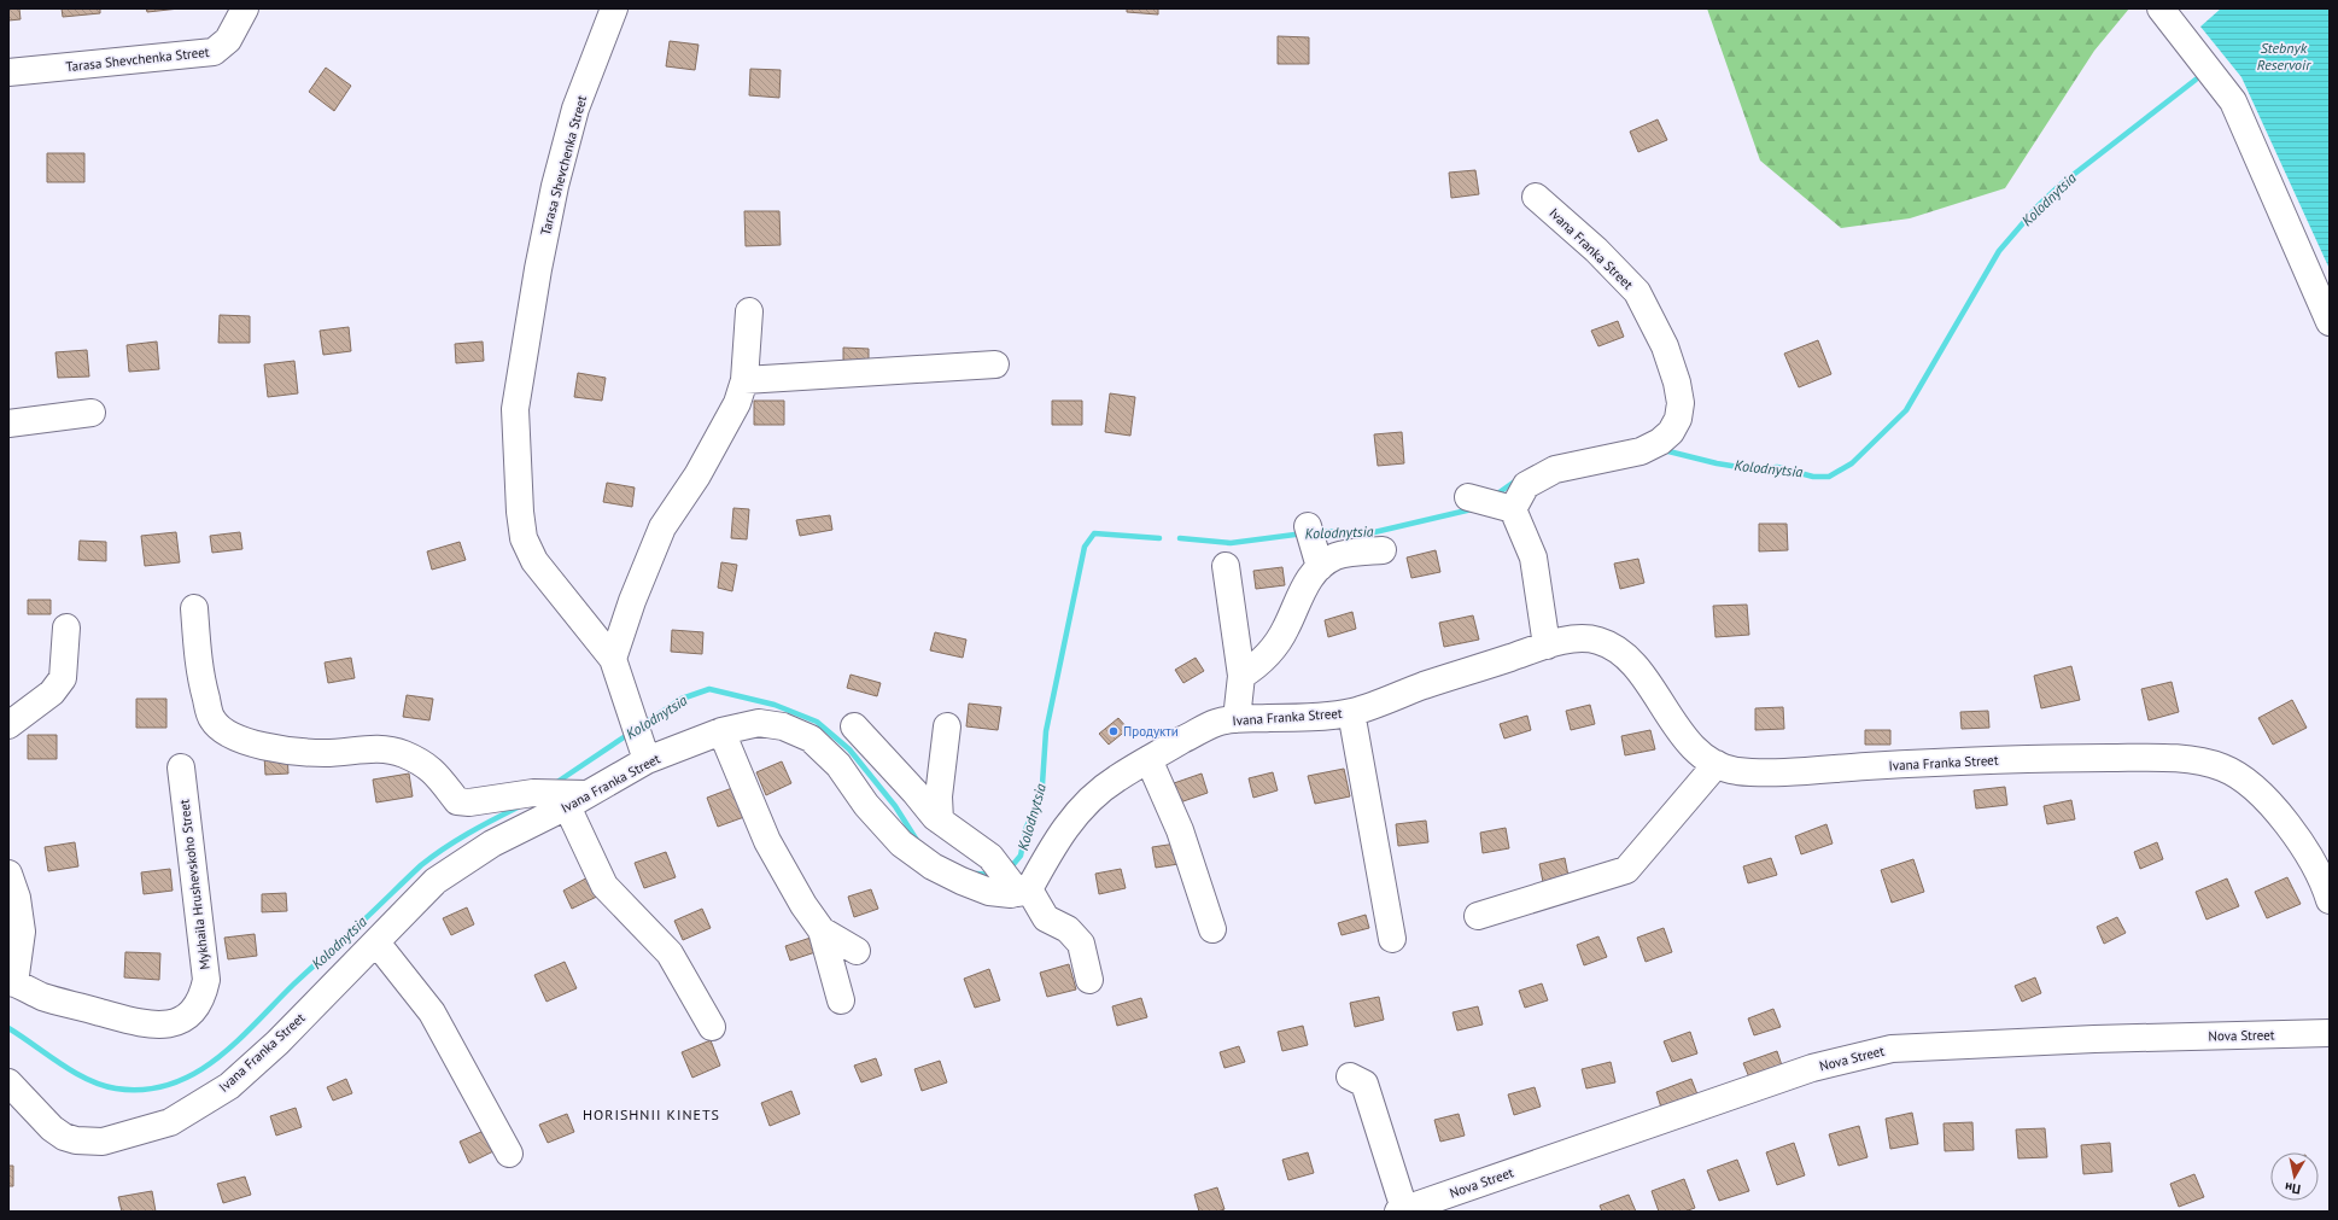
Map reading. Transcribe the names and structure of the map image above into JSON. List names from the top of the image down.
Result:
{
  "streets": {
    "street": [
      "Tarasa Shevchenka Street",
      "Ivana Franka Street",
      "Mykhaila Hrushevskoho Street",
      "Nova Street"
    ]
  },
  "districts": ["HORISHNII KINETS"],
  "water": ["Stebnyk Reservoir", "Kolodnytsia"],
  "places": ["Продукти"],
  "north": "bottom"
}
